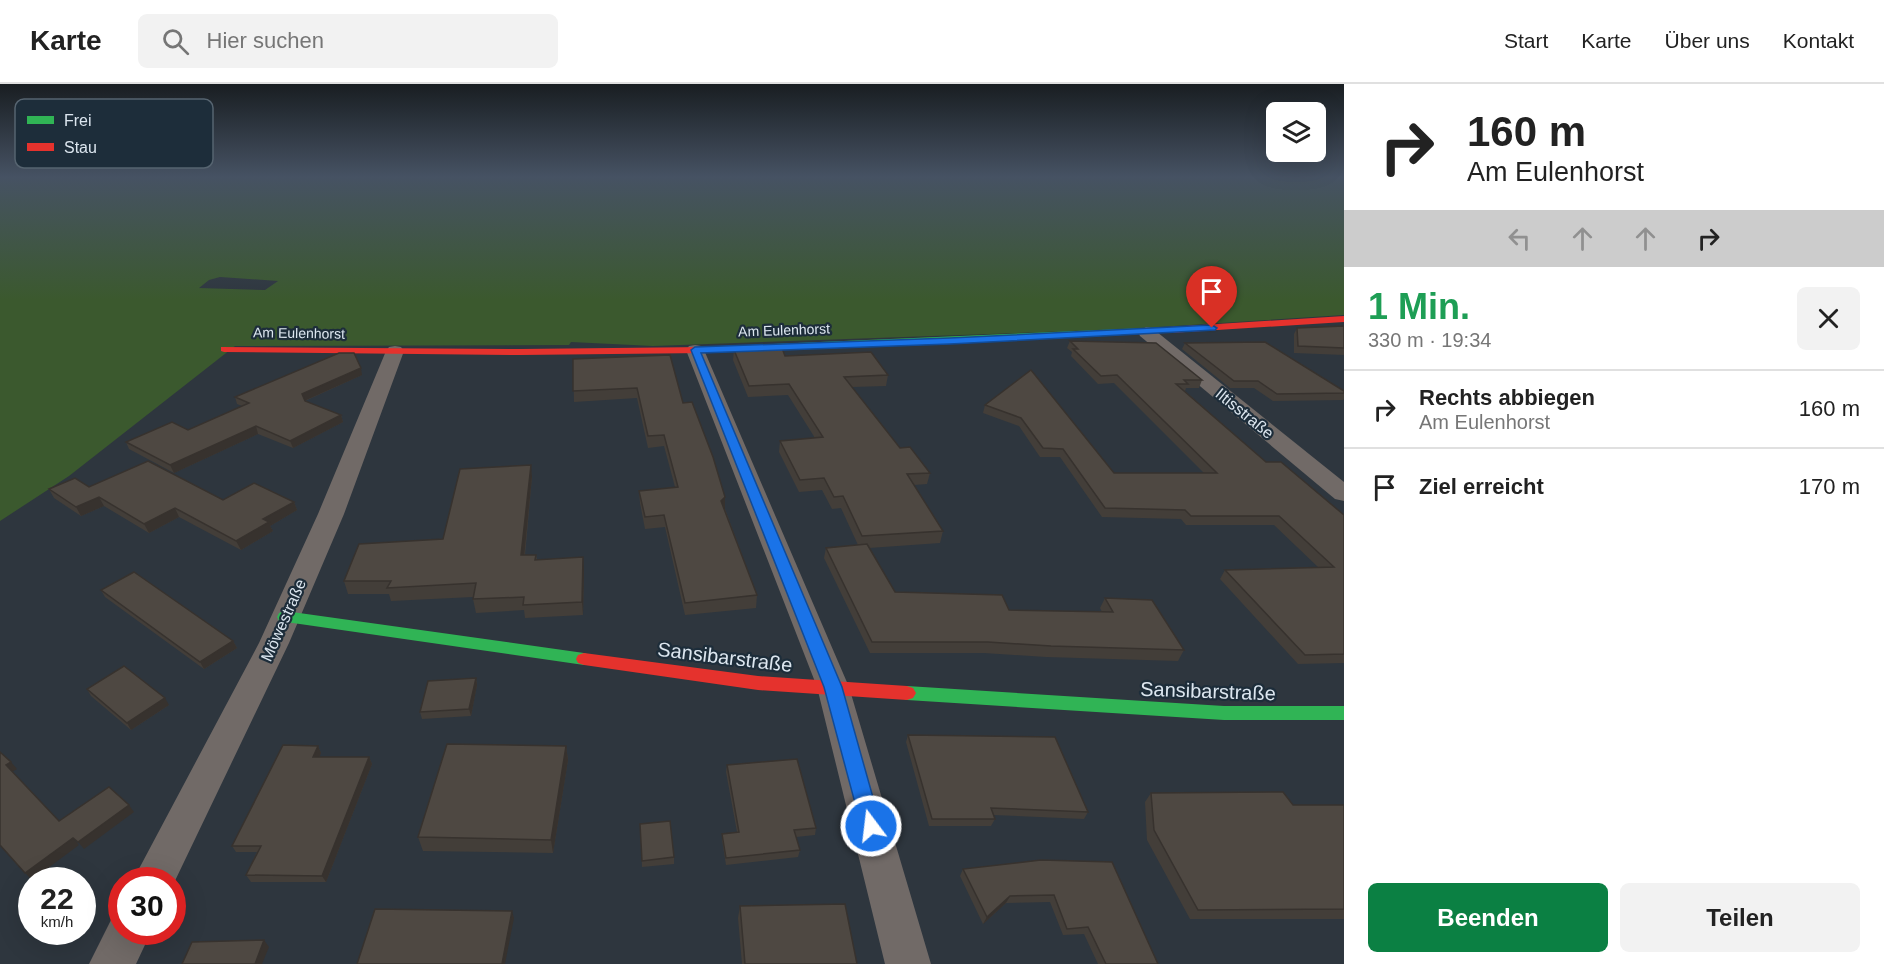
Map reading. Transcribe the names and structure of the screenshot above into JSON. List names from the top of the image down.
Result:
{
  "streets": {
    "street": [
      "Am Eulenhorst",
      "Iltisstraße",
      "Möwestraße",
      "Sansibarstraße"
    ]
  },
  "crossings": [
    ["Am Eulenhorst", "Iltisstraße"],
    ["Am Eulenhorst", "Möwestraße"],
    ["Möwestraße", "Sansibarstraße"]
  ],
  "legend": ["Frei", "Stau"],
  "page": {
    "header": "Karte",
    "search": "Hier suchen",
    "nav": [
      "Start",
      "Karte",
      "Über uns",
      "Kontakt"
    ],
    "turn": ["160 m", "Am Eulenhorst"],
    "heading": ["1 Min.", "330 m · 19:34"],
    "list": [
      {
        "name": "Rechts abbiegen",
        "note": "Am Eulenhorst",
        "value": "160 m"
      },
      {
        "name": "Ziel erreicht",
        "value": "170 m"
      }
    ],
    "speed": "22 km/h",
    "limit": "30",
    "buttons": ["Beenden", "Teilen"]
  }
}
